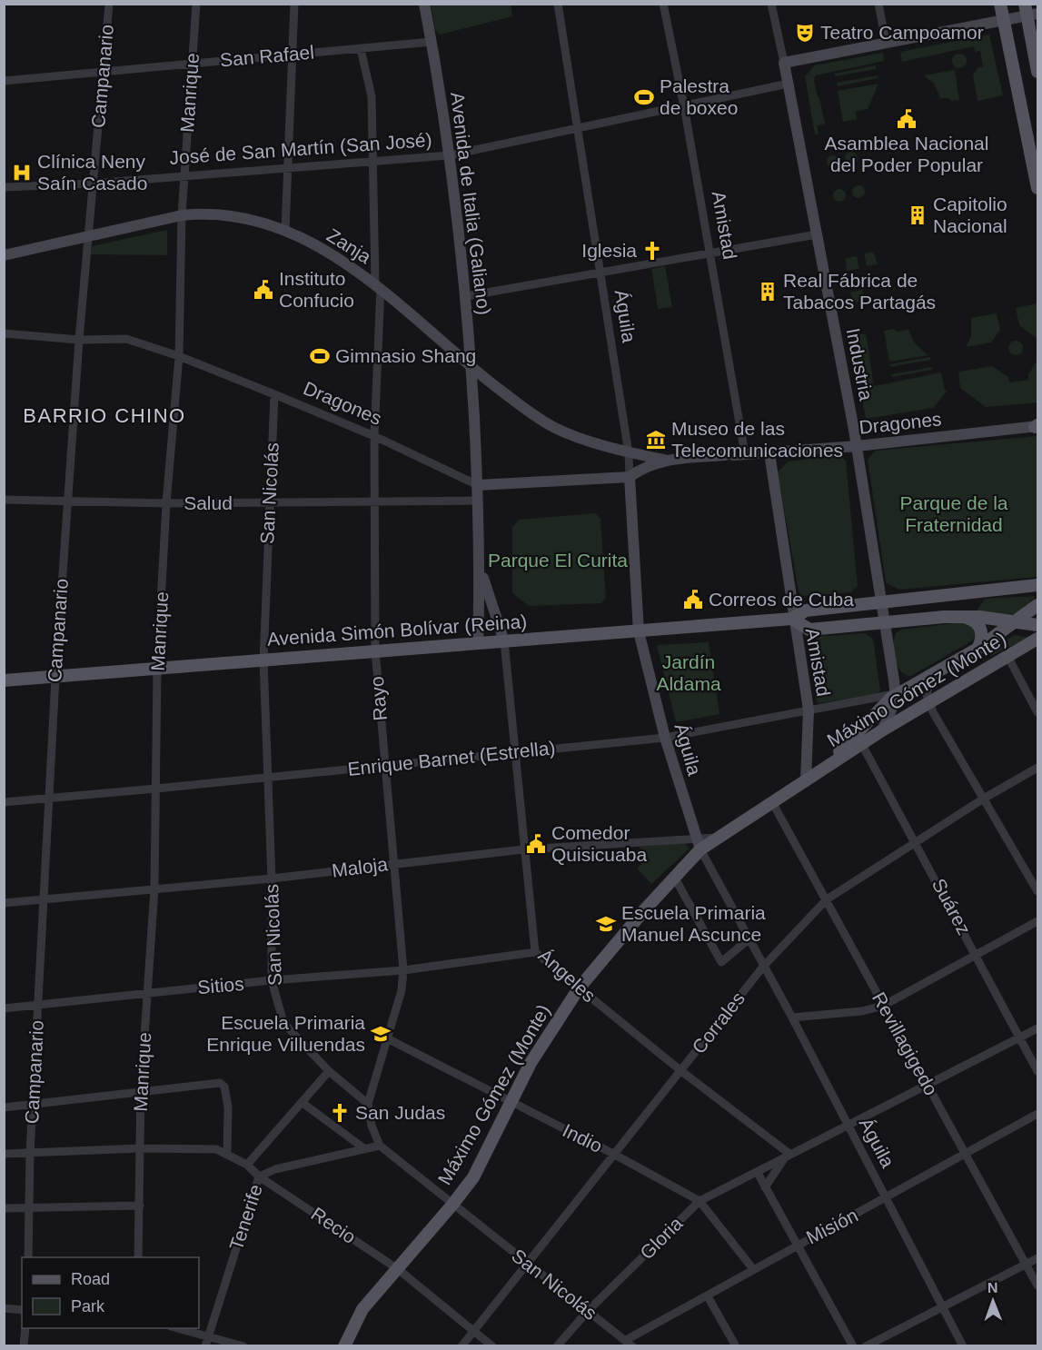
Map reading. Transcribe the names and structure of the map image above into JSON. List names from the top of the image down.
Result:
{
  "streets": {
    "main road": [
      "Avenida de Italia (Galiano)",
      "Amistad",
      "Zanja",
      "Águila",
      "Industria",
      "Dragones",
      "Avenida Simón Bolívar (Reina)",
      "Máximo Gómez (Monte)"
    ],
    "street": [
      "San Rafael",
      "Campanario",
      "Manrique",
      "José de San Martín (San José)",
      "San Nicolás",
      "Salud",
      "Rayo",
      "Enrique Barnet (Estrella)",
      "Maloja",
      "Suárez",
      "Ángeles",
      "Sitios",
      "Corrales",
      "Revillagigedo",
      "Indio",
      "Tenerife",
      "Recio",
      "Misión",
      "Gloria"
    ]
  },
  "crossings": [
    ["San Rafael", "Campanario"],
    ["San Rafael", "Manrique"],
    ["San Rafael", "Avenida de Italia (Galiano)"],
    ["San Rafael", "Rayo"],
    ["Campanario", "José de San Martín (San José)"],
    ["Campanario", "Zanja"],
    ["Campanario", "Dragones"],
    ["Campanario", "Salud"],
    ["Campanario", "Avenida Simón Bolívar (Reina)"],
    ["Campanario", "Enrique Barnet (Estrella)"],
    ["Campanario", "Maloja"],
    ["Campanario", "Sitios"],
    ["Campanario", "Recio"],
    ["Manrique", "José de San Martín (San José)"],
    ["Manrique", "Zanja"],
    ["Manrique", "Dragones"],
    ["Manrique", "Salud"],
    ["Manrique", "Avenida Simón Bolívar (Reina)"],
    ["Manrique", "Enrique Barnet (Estrella)"],
    ["Manrique", "Maloja"],
    ["Manrique", "Sitios"],
    ["Manrique", "Recio"],
    ["José de San Martín (San José)", "Avenida de Italia (Galiano)"],
    ["José de San Martín (San José)", "Amistad"],
    ["José de San Martín (San José)", "Águila"],
    ["José de San Martín (San José)", "Industria"],
    ["José de San Martín (San José)", "Rayo"],
    ["Avenida de Italia (Galiano)", "Zanja"],
    ["Avenida de Italia (Galiano)", "Dragones"],
    ["Avenida de Italia (Galiano)", "Salud"],
    ["Avenida de Italia (Galiano)", "Avenida Simón Bolívar (Reina)"],
    ["Avenida de Italia (Galiano)", "Ángeles"],
    ["Amistad", "Dragones"],
    ["Amistad", "Avenida Simón Bolívar (Reina)"],
    ["Amistad", "Máximo Gómez (Monte)"],
    ["Amistad", "Enrique Barnet (Estrella)"],
    ["Zanja", "Águila"],
    ["Zanja", "Dragones"],
    ["Zanja", "Rayo"],
    ["Águila", "Dragones"],
    ["Águila", "Avenida Simón Bolívar (Reina)"],
    ["Águila", "Máximo Gómez (Monte)"],
    ["Águila", "Enrique Barnet (Estrella)"],
    ["Águila", "Maloja"],
    ["Águila", "Corrales"],
    ["Águila", "Misión"],
    ["Águila", "Gloria"],
    ["Industria", "Dragones"],
    ["Industria", "Avenida Simón Bolívar (Reina)"],
    ["Industria", "Máximo Gómez (Monte)"],
    ["Industria", "Enrique Barnet (Estrella)"],
    ["Dragones", "San Nicolás"],
    ["Dragones", "Rayo"],
    ["San Nicolás", "Salud"],
    ["San Nicolás", "Avenida Simón Bolívar (Reina)"],
    ["San Nicolás", "Máximo Gómez (Monte)"],
    ["San Nicolás", "Rayo"],
    ["San Nicolás", "Enrique Barnet (Estrella)"],
    ["San Nicolás", "Maloja"],
    ["San Nicolás", "Sitios"],
    ["San Nicolás", "Corrales"],
    ["San Nicolás", "Tenerife"],
    ["San Nicolás", "Misión"],
    ["San Nicolás", "Gloria"],
    ["Salud", "Rayo"],
    ["Avenida Simón Bolívar (Reina)", "Máximo Gómez (Monte)"],
    ["Avenida Simón Bolívar (Reina)", "Rayo"],
    ["Avenida Simón Bolívar (Reina)", "Ángeles"],
    ["Máximo Gómez (Monte)", "Enrique Barnet (Estrella)"],
    ["Máximo Gómez (Monte)", "Maloja"],
    ["Máximo Gómez (Monte)", "Suárez"],
    ["Máximo Gómez (Monte)", "Ángeles"],
    ["Máximo Gómez (Monte)", "Revillagigedo"],
    ["Máximo Gómez (Monte)", "Indio"],
    ["Máximo Gómez (Monte)", "Recio"],
    ["Rayo", "Enrique Barnet (Estrella)"],
    ["Rayo", "Maloja"],
    ["Rayo", "Sitios"],
    ["Rayo", "Indio"],
    ["Enrique Barnet (Estrella)", "Ángeles"],
    ["Maloja", "Ángeles"],
    ["Suárez", "Corrales"],
    ["Suárez", "Gloria"],
    ["Ángeles", "Sitios"],
    ["Ángeles", "Corrales"],
    ["Ángeles", "Gloria"],
    ["Corrales", "Revillagigedo"],
    ["Corrales", "Indio"],
    ["Corrales", "Recio"],
    ["Revillagigedo", "Misión"],
    ["Revillagigedo", "Gloria"],
    ["Indio", "Misión"],
    ["Indio", "Gloria"],
    ["Tenerife", "Recio"]
  ],
  "districts": ["BARRIO CHINO"],
  "parks": ["Parque de la Fraternidad", "Parque El Curita", "Jardín Aldama"],
  "places": {
    "theatre": ["Teatro Campoamor"],
    "sports": ["Palestra de boxeo", "Gimnasio Shang"],
    "public building": [
      "Asamblea Nacional del Poder Popular",
      "Instituto Confucio",
      "Correos de Cuba",
      "Comedor Quisicuaba"
    ],
    "hospital": ["Clínica Neny Saín Casado"],
    "building": ["Capitolio Nacional", "Real Fábrica de Tabacos Partagás"],
    "church": ["Iglesia", "San Judas"],
    "museum": ["Museo de las Telecomunicaciones"],
    "school or university": ["Escuela Primaria Manuel Ascunce", "Escuela Primaria Enrique Villuendas"]
  },
  "legend": ["Road", "Park"],
  "north": "top"
}
